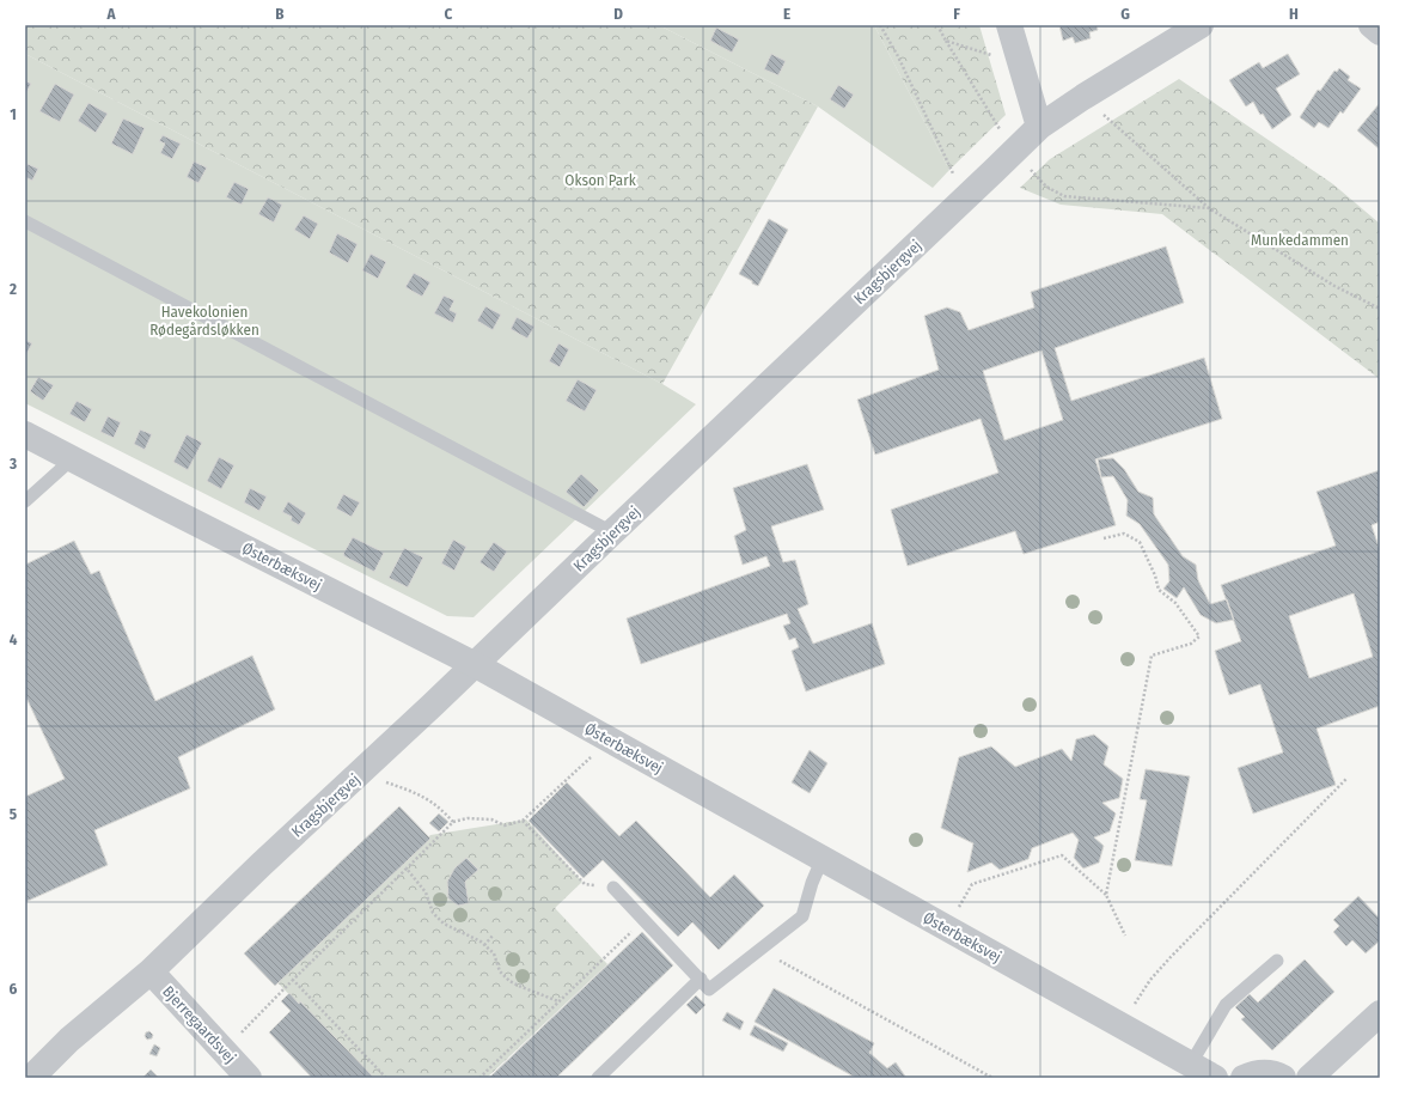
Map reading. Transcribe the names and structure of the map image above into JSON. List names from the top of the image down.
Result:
{
  "streets": {
    "street": ["Kragsbjergvej", "Østerbæksvej", "Bjerregaardsvej"]
  },
  "crossings": [
    ["Kragsbjergvej", "Østerbæksvej"],
    ["Kragsbjergvej", "Bjerregaardsvej"]
  ],
  "parks": ["Okson Park", "Munkedammen", "Havekolonien Rødegårdsløkken"],
  "grid": {
    "columns": [
      "A",
      "B",
      "C",
      "D",
      "E",
      "F",
      "G",
      "H"
    ],
    "rows": [
      "1",
      "2",
      "3",
      "4",
      "5",
      "6"
    ]
  }
}
